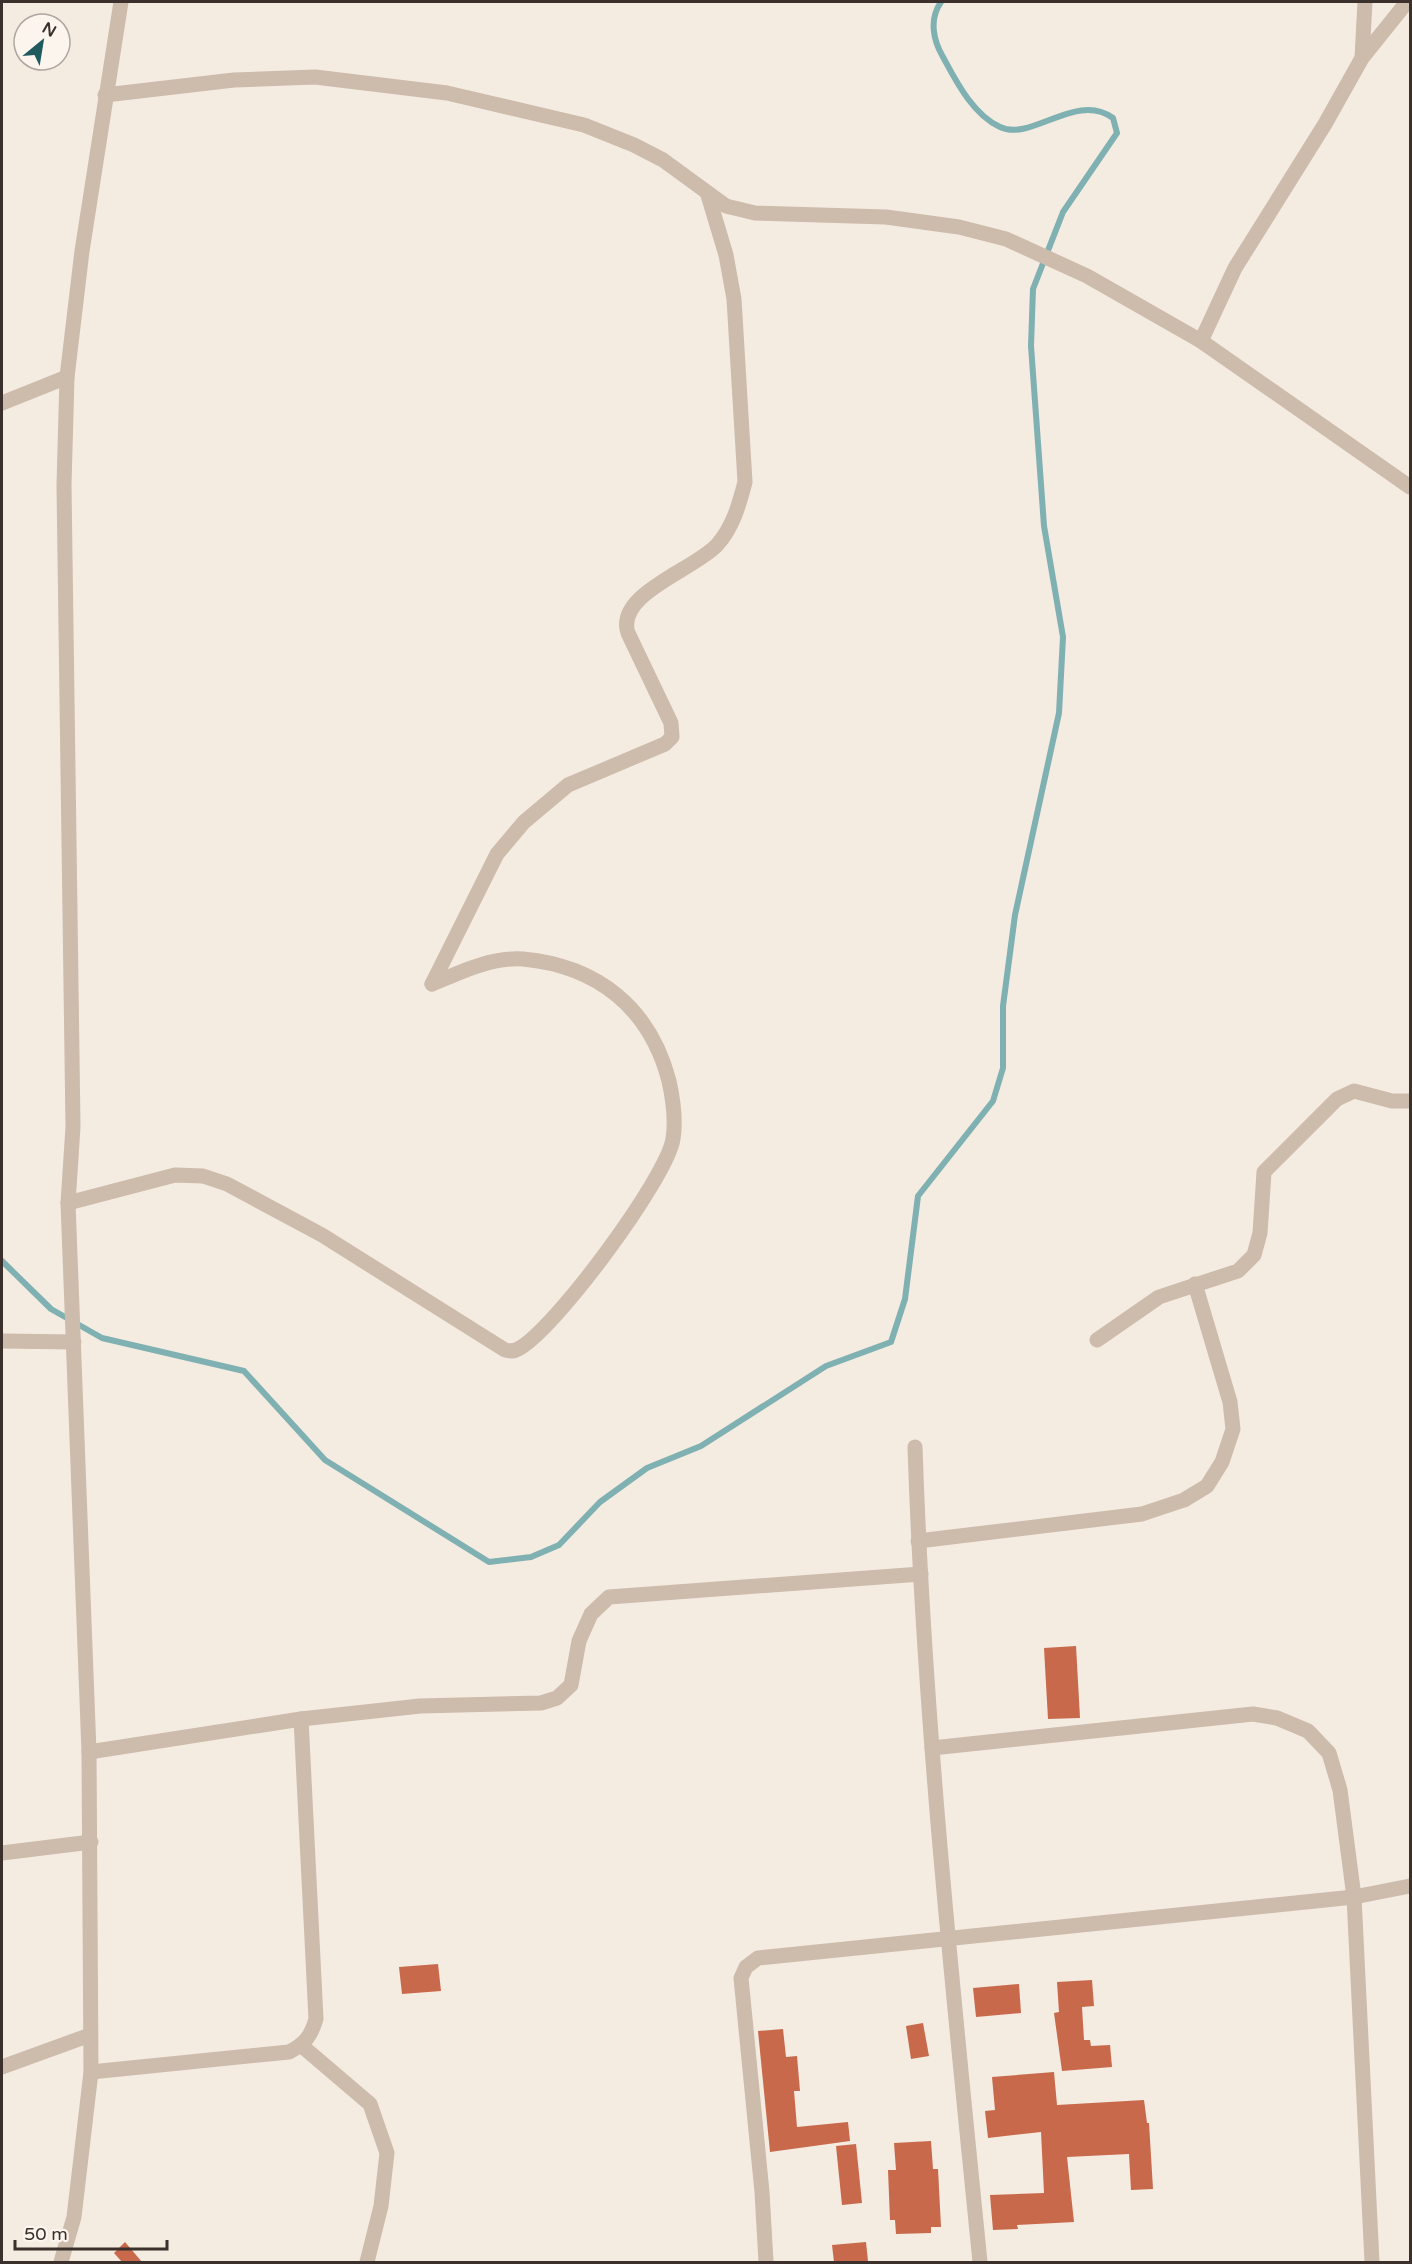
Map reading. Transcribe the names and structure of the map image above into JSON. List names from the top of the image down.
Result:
{
  "scale_bar": "50 m",
  "north": "top right"
}
